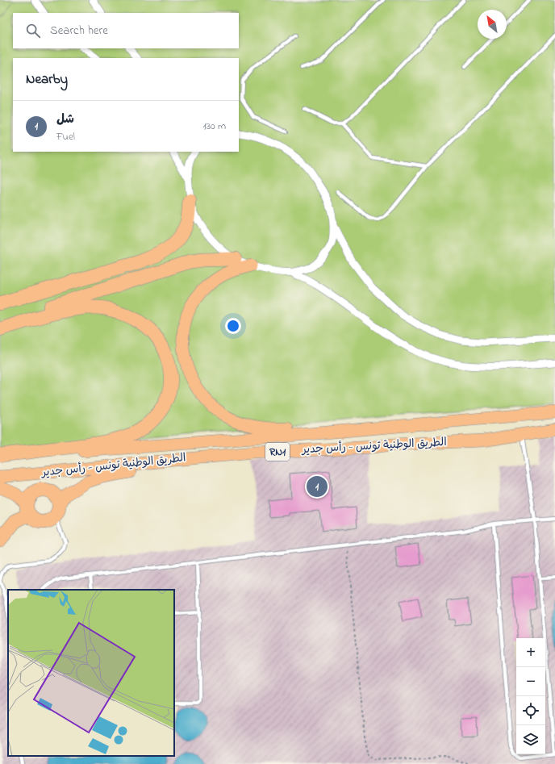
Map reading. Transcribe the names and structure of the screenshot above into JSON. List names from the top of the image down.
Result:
{
  "streets": {
    "main road": ["الطريق الوطنية تونس - رأس جدير", "RN1"]
  },
  "north": "top left",
  "page": {
    "search": "Search here",
    "heading": "Nearby",
    "list": [
      {
        "mark": "1",
        "name": "شل",
        "note": "Fuel",
        "value": "130 m"
      }
    ],
    "pins": "1",
    "map_buttons": ["+", "−"]
  }
}
